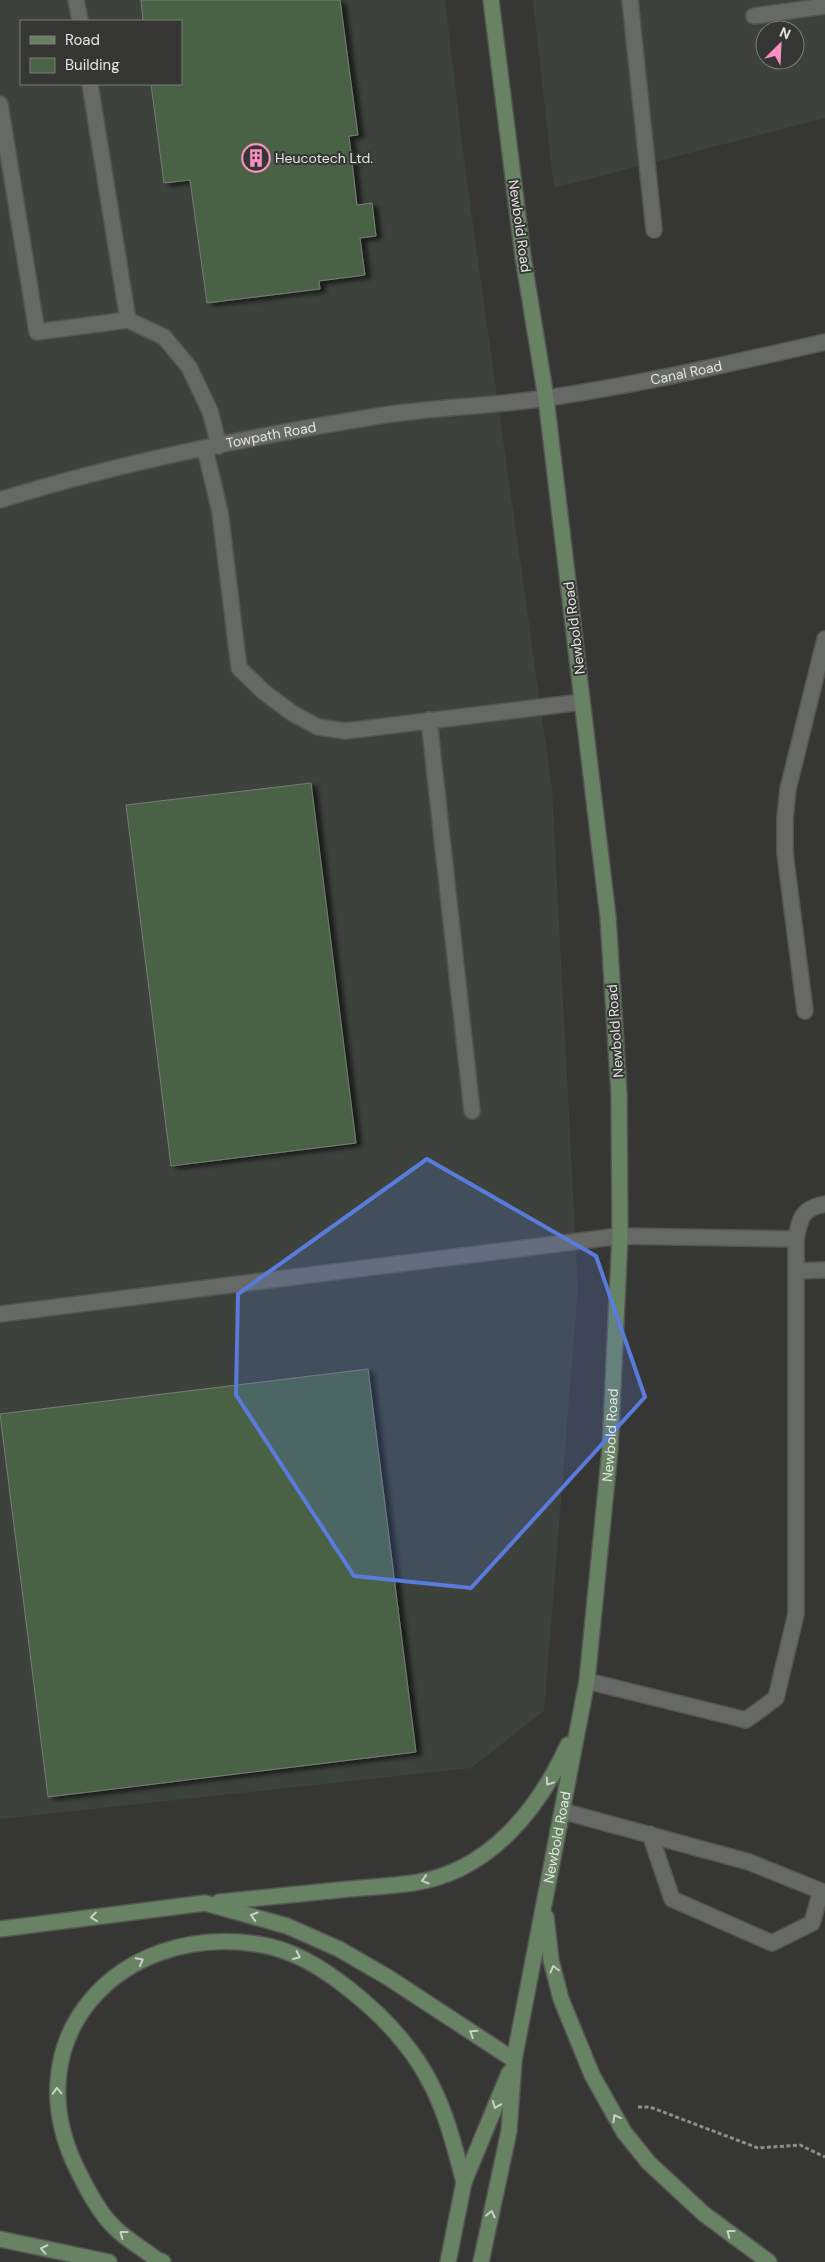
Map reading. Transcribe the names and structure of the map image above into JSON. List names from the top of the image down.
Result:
{
  "streets": {
    "main road": ["Newbold Road"],
    "street": ["Canal Road", "Towpath Road"]
  },
  "crossings": [
    ["Newbold Road", "Canal Road"],
    ["Newbold Road", "Towpath Road"],
    ["Canal Road", "Towpath Road"]
  ],
  "places": {
    "building": ["Heucotech Ltd."]
  },
  "legend": ["Road", "Building"],
  "north": "top right"
}
